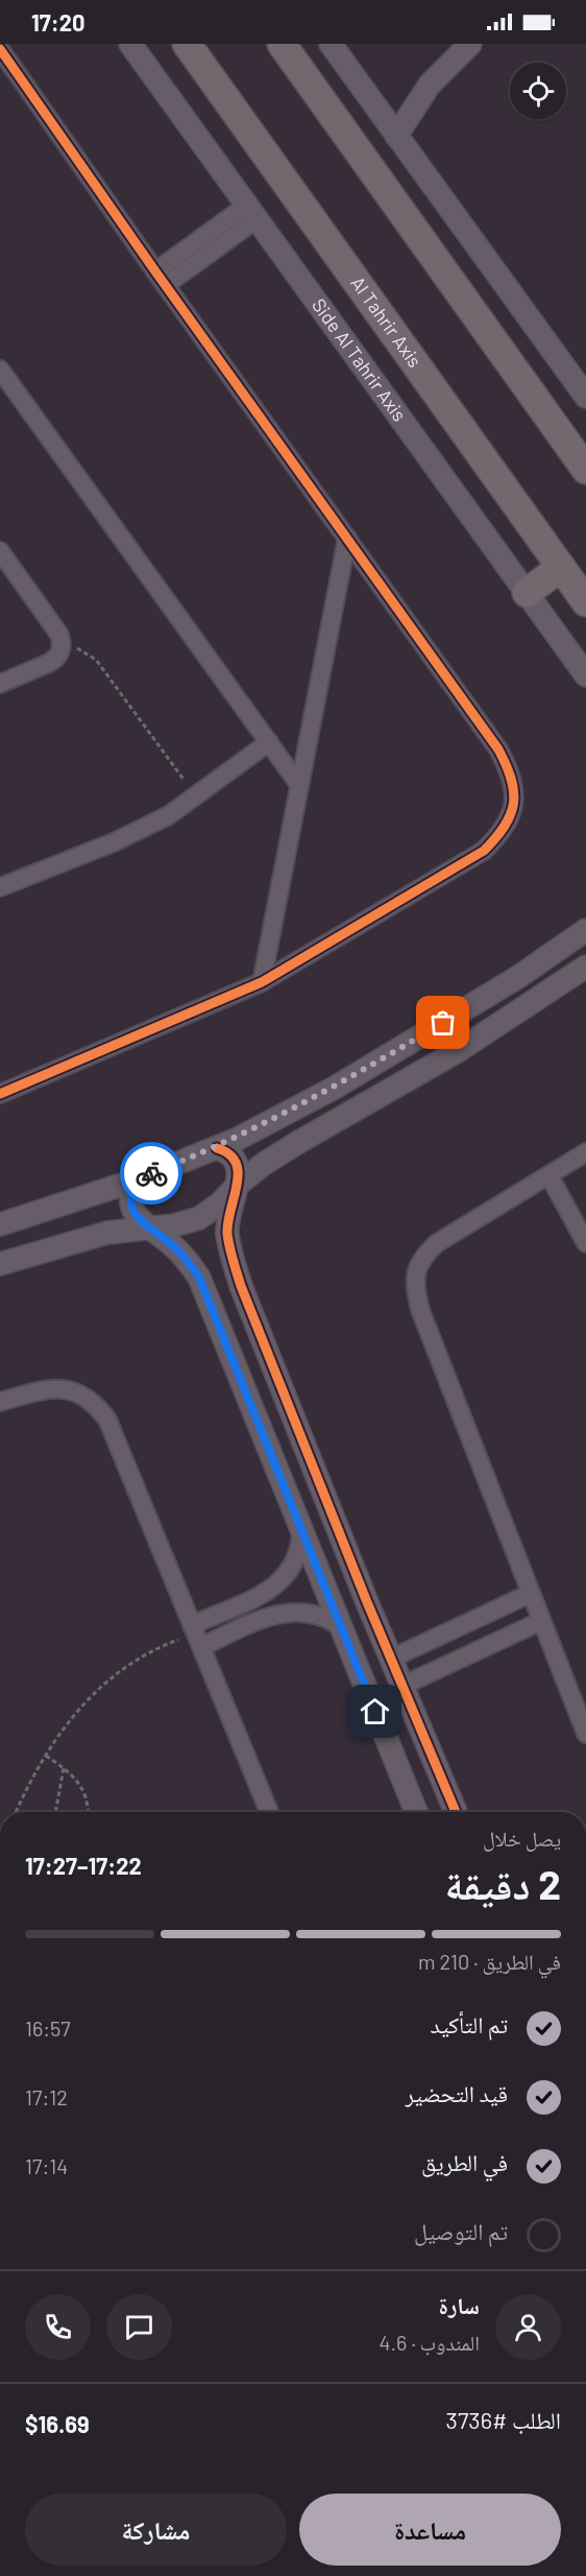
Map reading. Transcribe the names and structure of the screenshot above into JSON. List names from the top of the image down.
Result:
{
  "streets": {
    "main road": ["Al Tahrir Axis"],
    "street": ["Side Al Tahrir Axis"]
  },
  "page": {
    "status": "17:20",
    "heading": ["2 دقيقة", "يصل خلال", "17:22–17:27"],
    "panel": [
      "سارة",
      "المندوب · 4.6",
      "الطلب #3736",
      "$16.69"
    ],
    "bar": "في الطريق · 210 m",
    "list": [
      ["تم التأكيد", "16:57"],
      ["قيد التحضير", "17:12"],
      ["في الطريق", "17:14"],
      "تم التوصيل"
    ],
    "buttons": ["مساعدة", "مشاركة"]
  }
}
